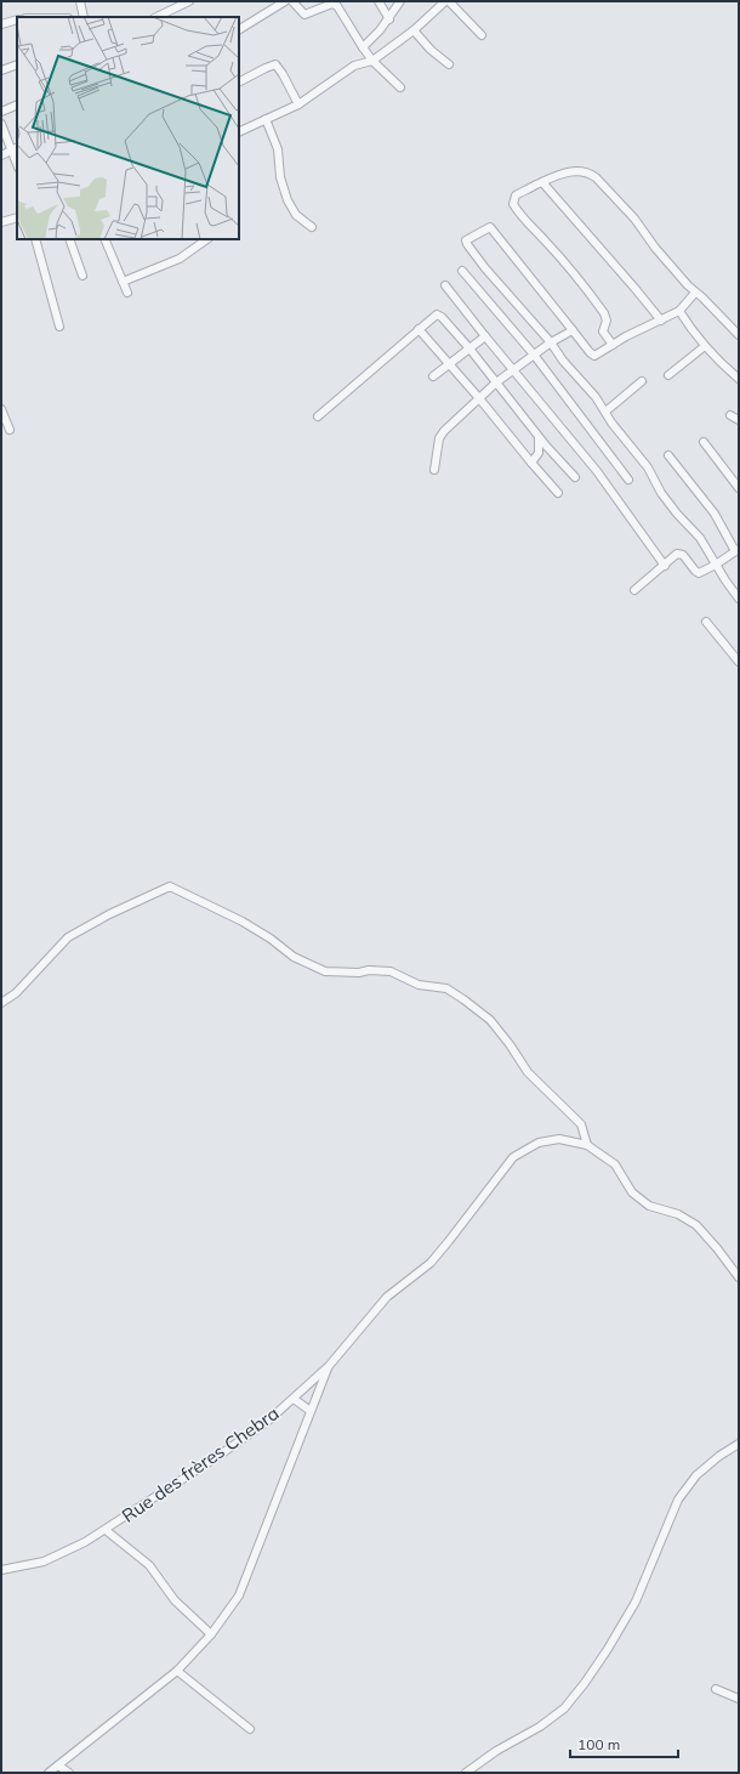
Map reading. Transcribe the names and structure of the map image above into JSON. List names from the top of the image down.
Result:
{
  "streets": {
    "street": ["Rue des frères Chebra"]
  },
  "scale_bar": "100 m"
}
